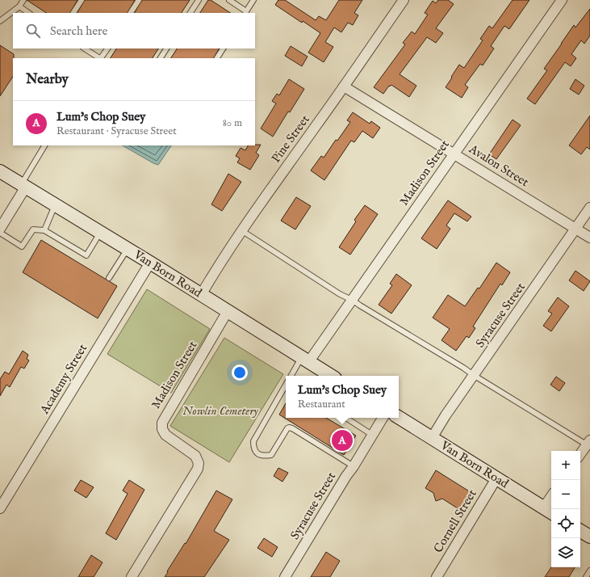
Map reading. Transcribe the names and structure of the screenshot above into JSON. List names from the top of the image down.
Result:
{
  "streets": {
    "main road": ["Van Born Road"],
    "street": [
      "Pine Street",
      "Avalon Street",
      "Madison Street",
      "Syracuse Street",
      "Academy Street",
      "Cornell Street"
    ]
  },
  "crossings": [
    ["Pine Street", "Avalon Street"],
    ["Pine Street", "Van Born Road"],
    ["Avalon Street", "Madison Street"],
    ["Avalon Street", "Syracuse Street"],
    ["Madison Street", "Van Born Road"],
    ["Van Born Road", "Syracuse Street"],
    ["Van Born Road", "Academy Street"],
    ["Van Born Road", "Cornell Street"]
  ],
  "parks": ["Nowlin Cemetery"],
  "page": {
    "search": "Search here",
    "heading": "Nearby",
    "list": [
      {
        "mark": "A",
        "name": "Lum's Chop Suey",
        "note": "Restaurant · Syracuse Street",
        "value": "80 m"
      }
    ],
    "popup": ["Lum's Chop Suey", "Restaurant"],
    "pins": "A",
    "map_buttons": ["+", "−"]
  }
}
